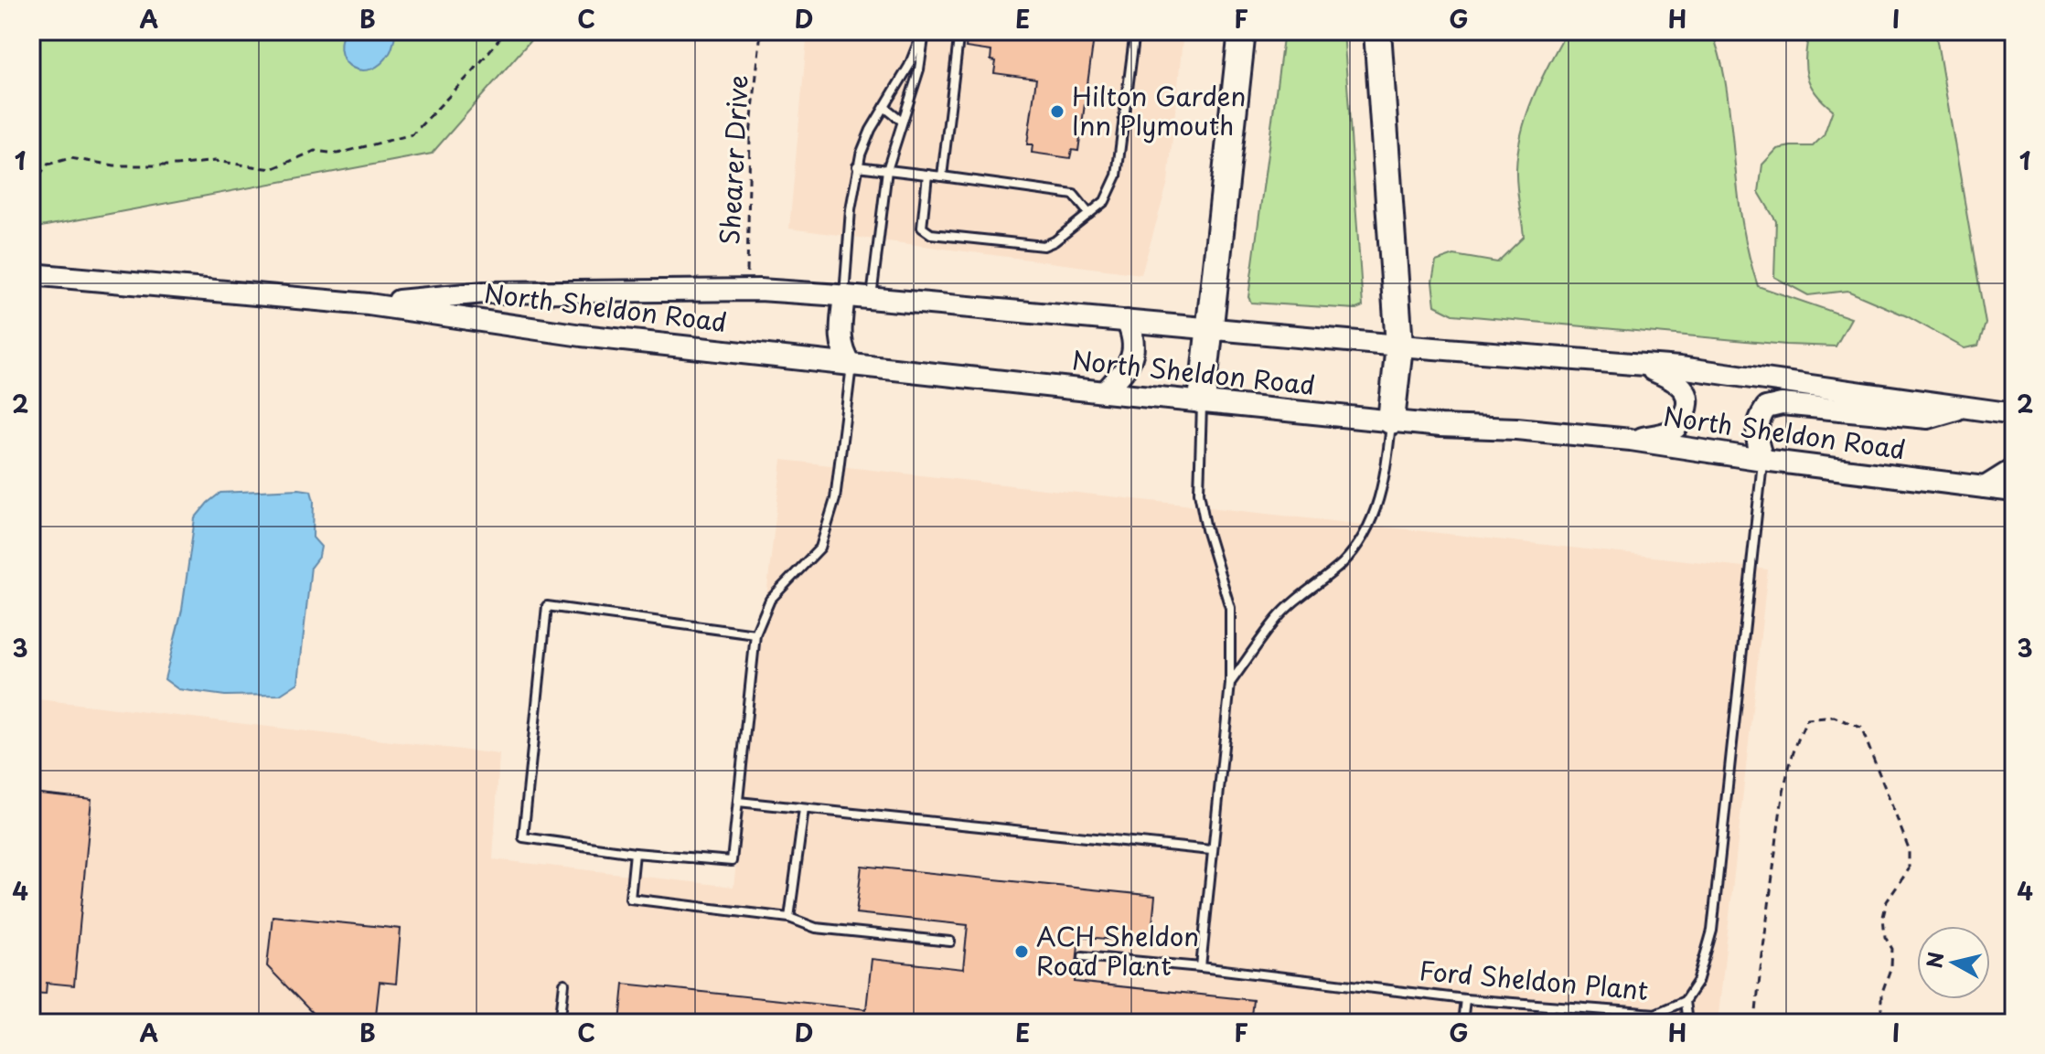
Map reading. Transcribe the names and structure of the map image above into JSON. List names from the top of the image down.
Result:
{
  "streets": {
    "main road": ["North Sheldon Road"],
    "lane": ["Ford Sheldon Plant"],
    "path": ["Shearer Drive"]
  },
  "crossings": [
    ["Shearer Drive", "North Sheldon Road"],
    ["North Sheldon Road", "Ford Sheldon Plant"]
  ],
  "places": ["Hilton Garden Inn Plymouth", "ACH Sheldon Road Plant"],
  "north": "left",
  "grid": {
    "columns": [
      "A",
      "B",
      "C",
      "D",
      "E",
      "F",
      "G",
      "H",
      "I"
    ],
    "rows": [
      "1",
      "2",
      "3",
      "4"
    ]
  }
}
